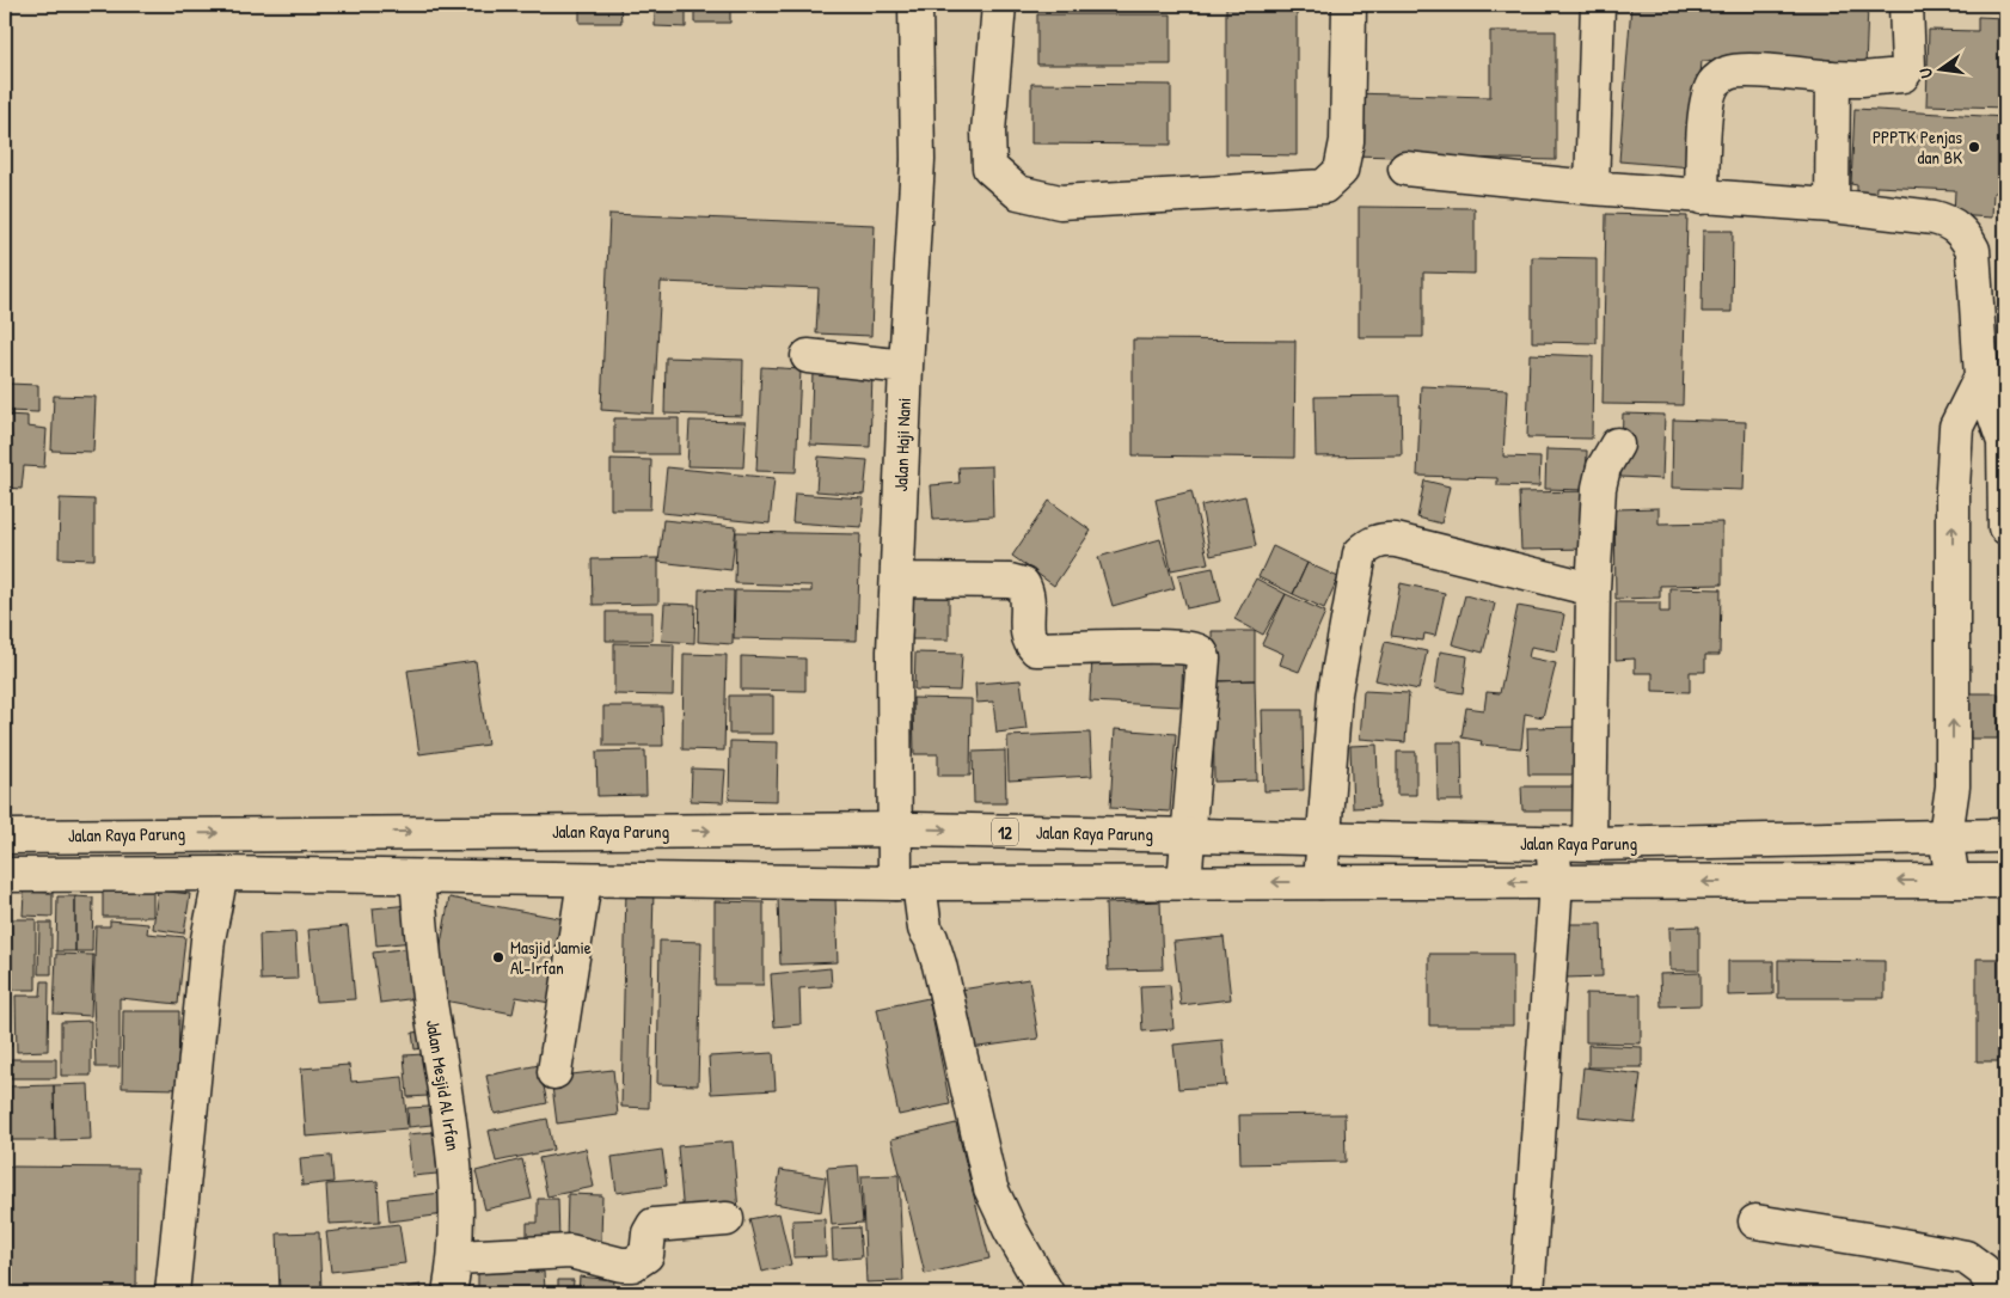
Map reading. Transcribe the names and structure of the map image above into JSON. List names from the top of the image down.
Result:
{
  "streets": {
    "main road": [
      "Jalan Haji Nani",
      "Jalan Raya Parung",
      "12",
      "Jalan Mesjid Al Irfan"
    ]
  },
  "crossings": [
    ["Jalan Haji Nani", "Jalan Raya Parung"]
  ],
  "places": ["PPPTK Penjas dan BK", "Masjid Jamie Al-Irfan"],
  "north": "left"
}
